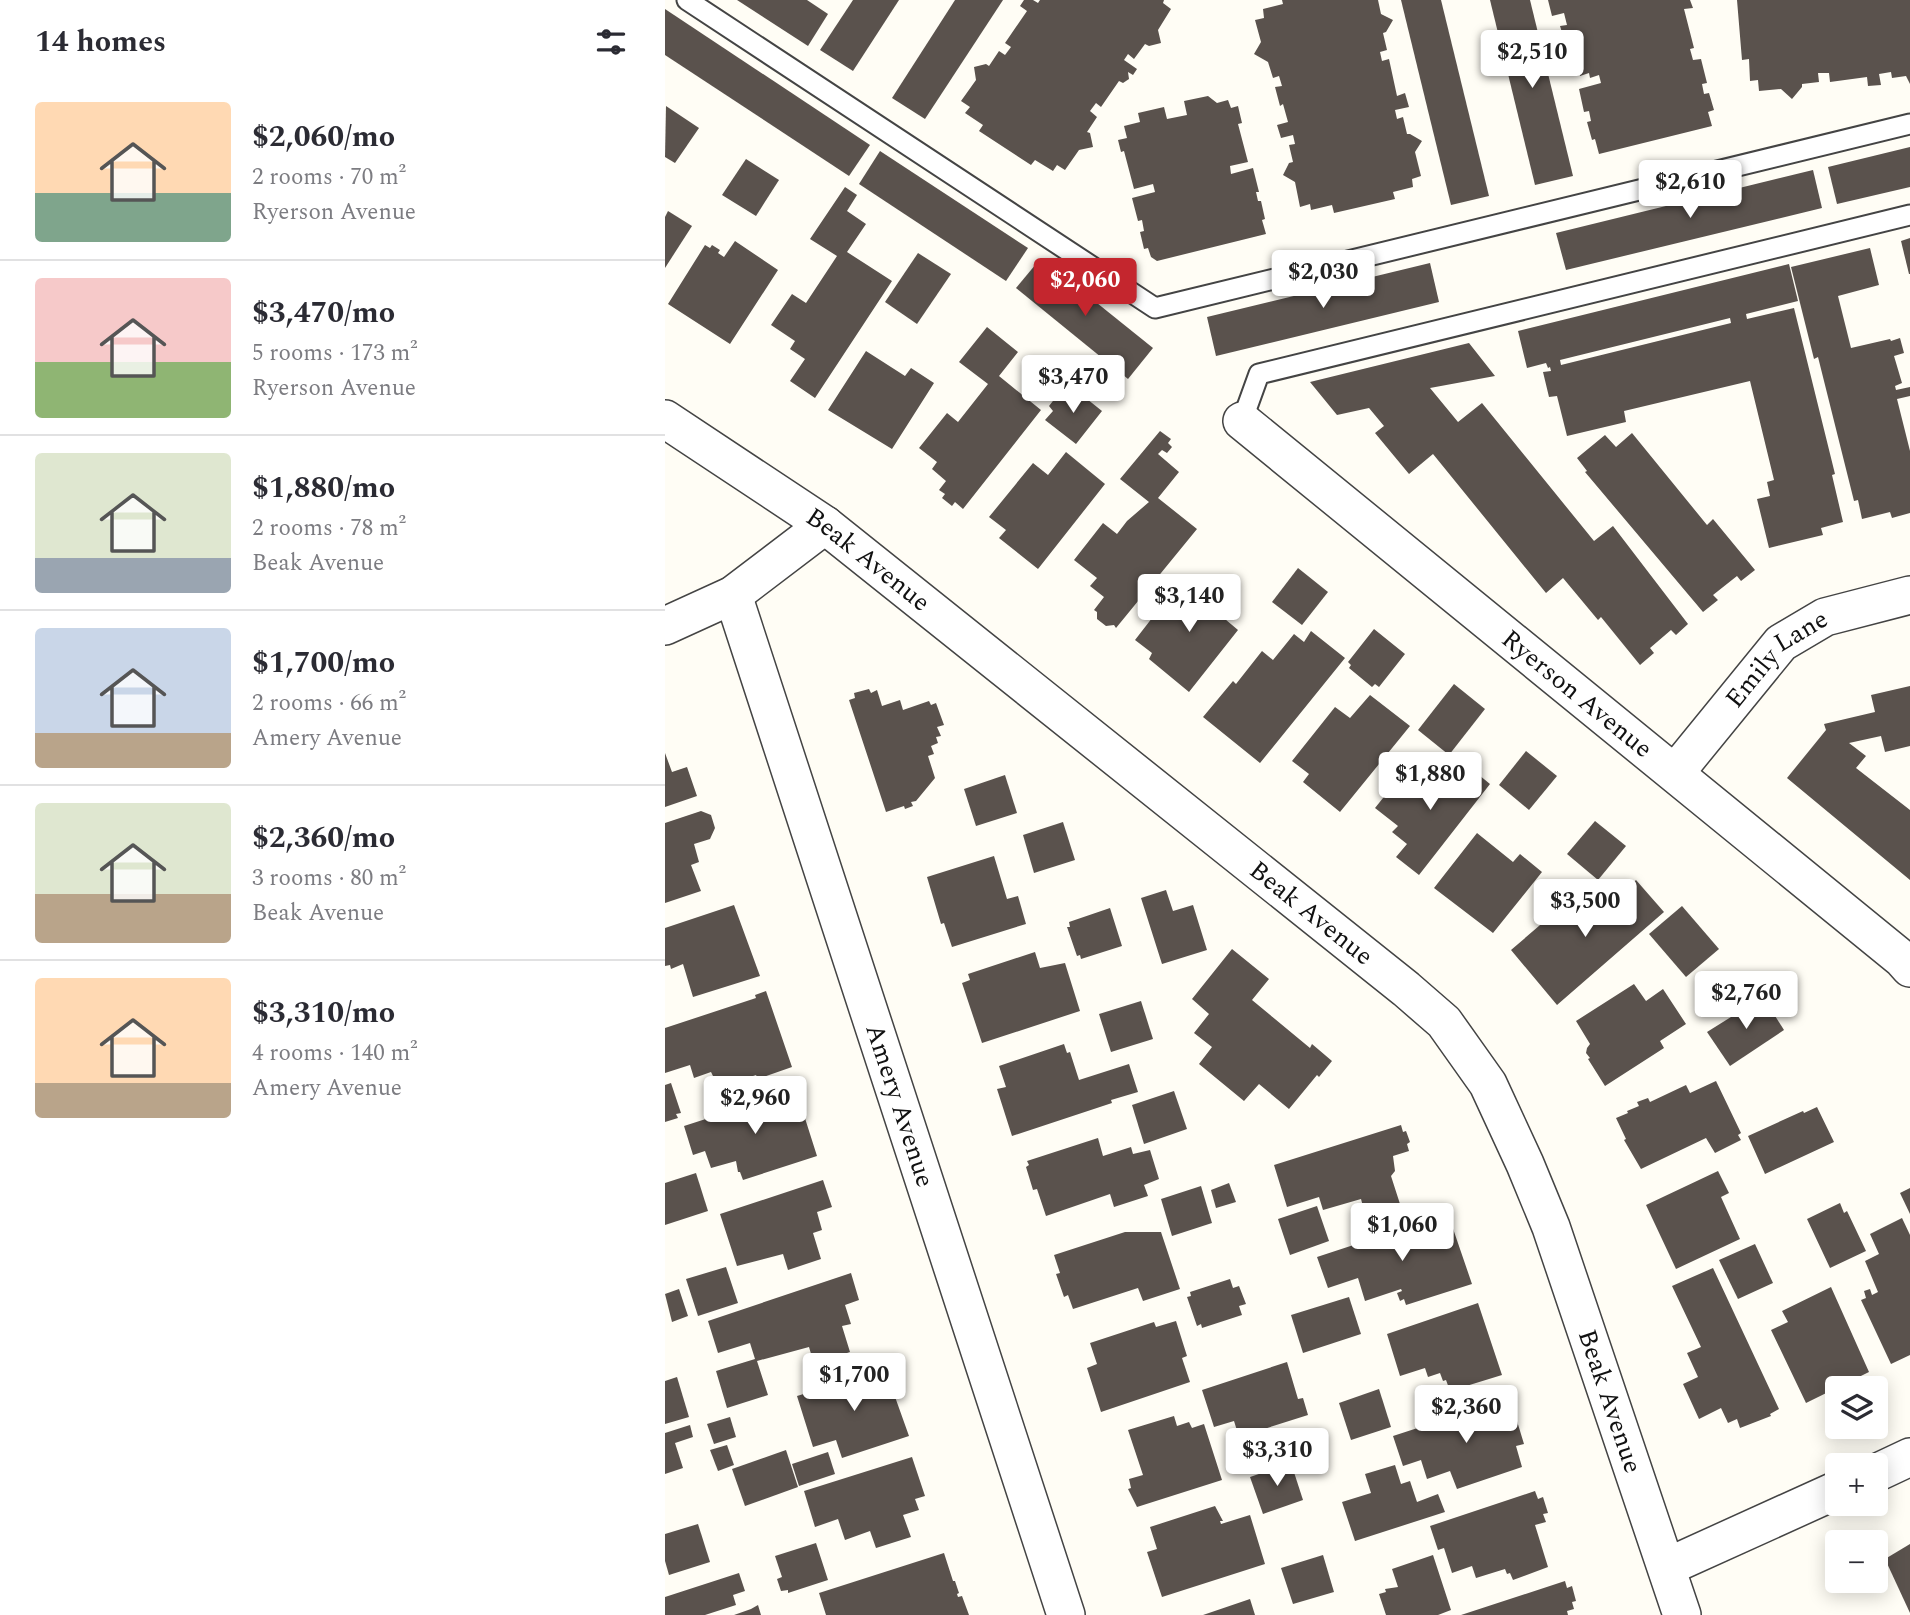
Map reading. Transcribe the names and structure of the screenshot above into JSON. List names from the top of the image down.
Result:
{
  "streets": {
    "street": [
      "Beak Avenue",
      "Emily Lane",
      "Ryerson Avenue",
      "Amery Avenue"
    ]
  },
  "crossings": [
    ["Emily Lane", "Ryerson Avenue"]
  ],
  "page": {
    "heading": "14 homes",
    "price": [
      "$2,510",
      "$2,610",
      "$2,030",
      "$2,060",
      "$3,470",
      "$3,140",
      "$1,880",
      "$3,500",
      "$2,760",
      "$2,960",
      "$1,060",
      "$1,700",
      "$2,360",
      "$3,310"
    ],
    "list": [
      {
        "name": "$2,060/mo",
        "note": "2 rooms · 70 m² · Ryerson Avenue"
      },
      {
        "name": "$3,470/mo",
        "note": "5 rooms · 173 m² · Ryerson Avenue"
      },
      {
        "name": "$1,880/mo",
        "note": "2 rooms · 78 m² · Beak Avenue"
      },
      {
        "name": "$1,700/mo",
        "note": "2 rooms · 66 m² · Amery Avenue"
      },
      {
        "name": "$2,360/mo",
        "note": "3 rooms · 80 m² · Beak Avenue"
      },
      {
        "name": "$3,310/mo",
        "note": "4 rooms · 140 m² · Amery Avenue"
      }
    ],
    "map_buttons": ["+", "−"]
  }
}
